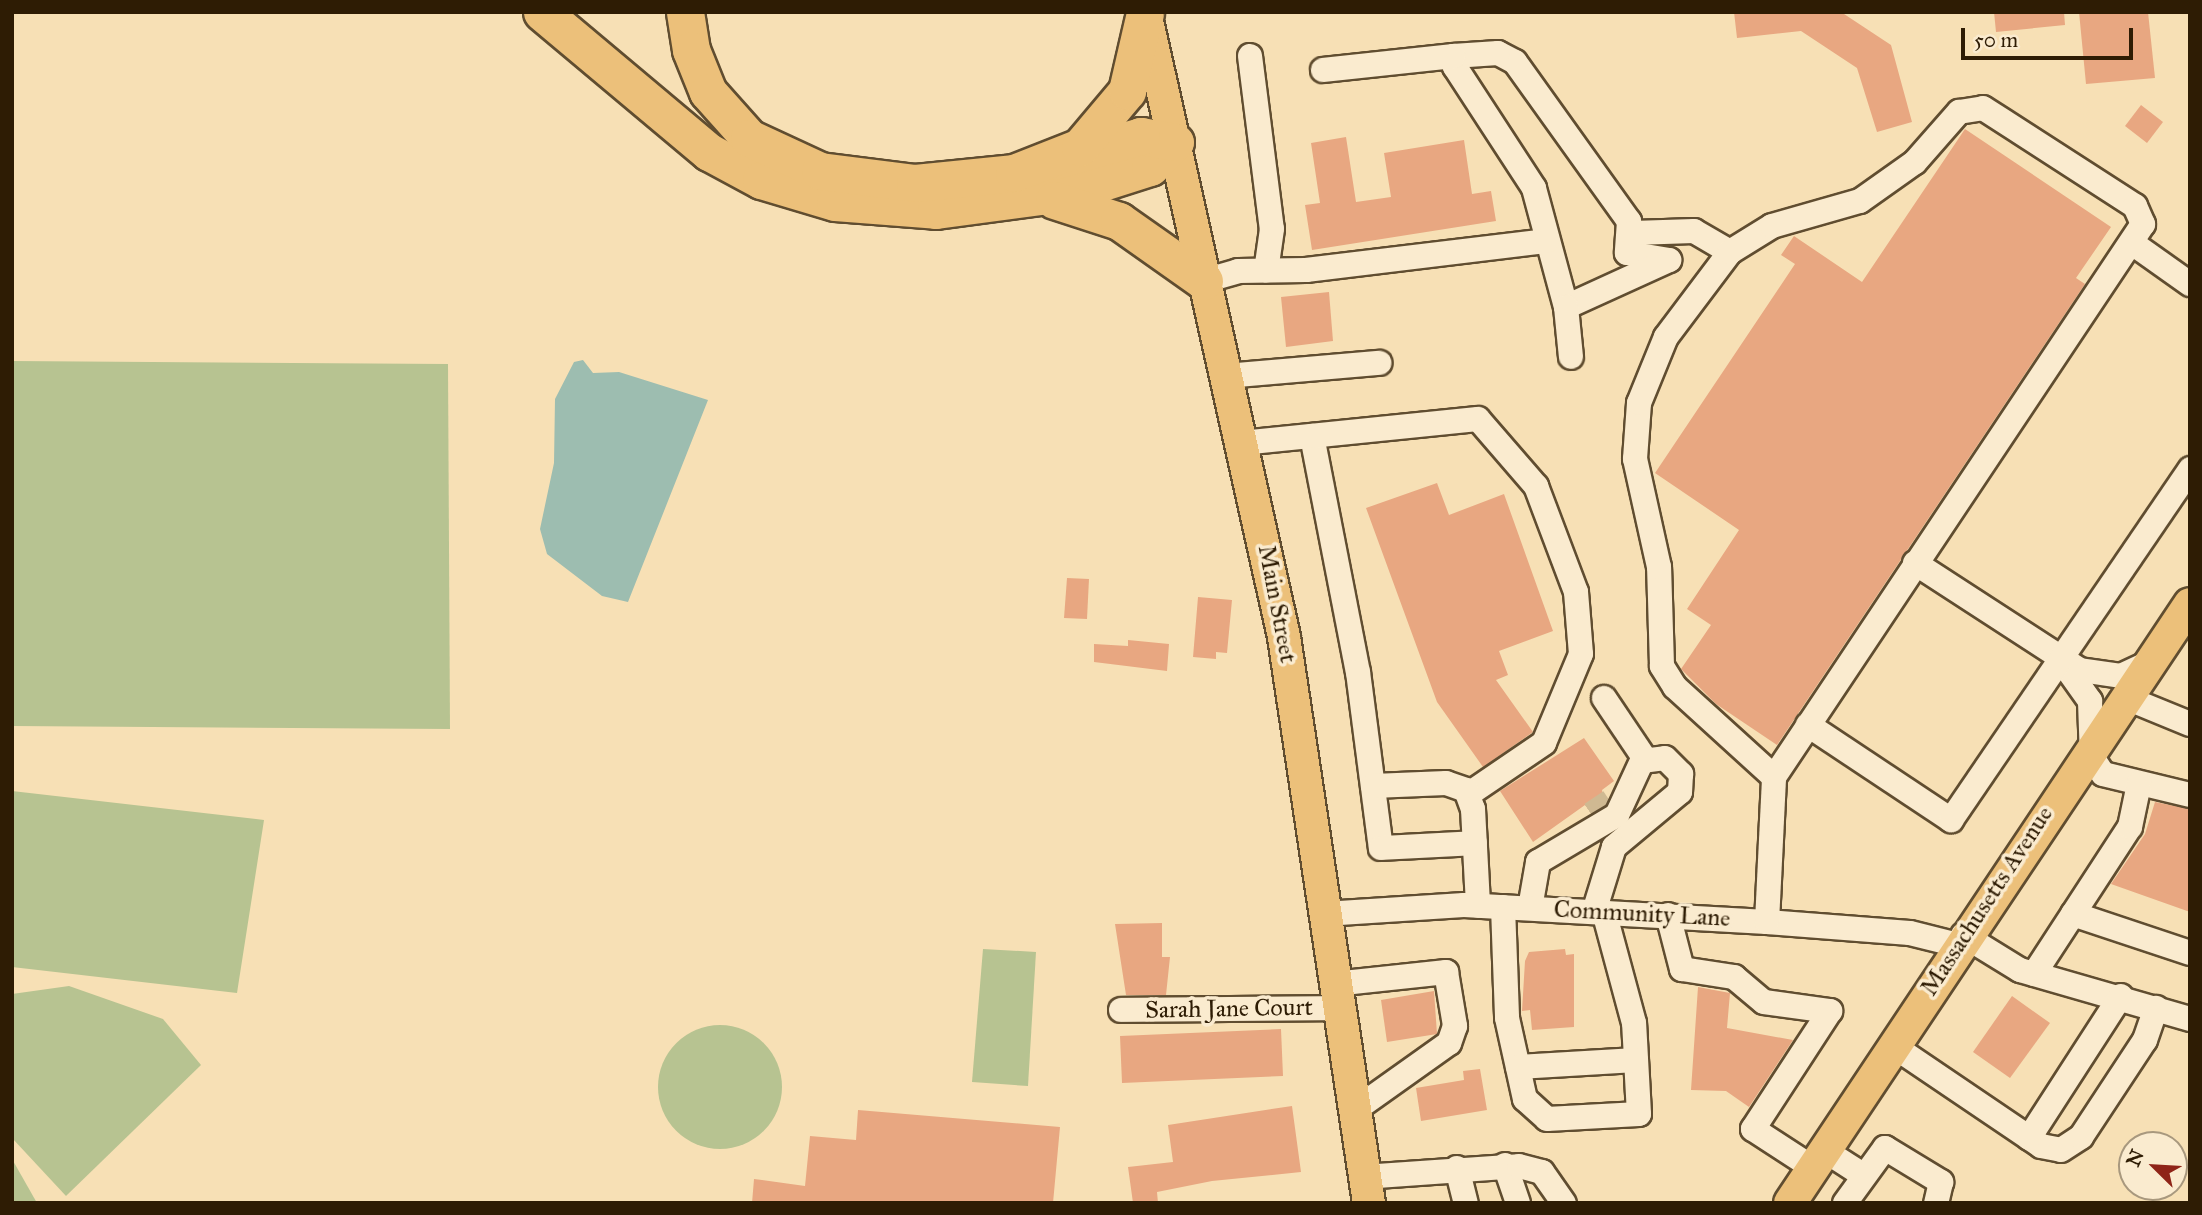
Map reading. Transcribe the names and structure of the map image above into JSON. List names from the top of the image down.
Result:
{
  "streets": {
    "main road": ["Main Street", "Massachusetts Avenue"],
    "street": ["Community Lane", "Sarah Jane Court"]
  },
  "crossings": [
    ["Main Street", "Community Lane"],
    ["Main Street", "Sarah Jane Court"],
    ["Massachusetts Avenue", "Community Lane"]
  ],
  "scale_bar": "50 m",
  "north": "top left"
}
